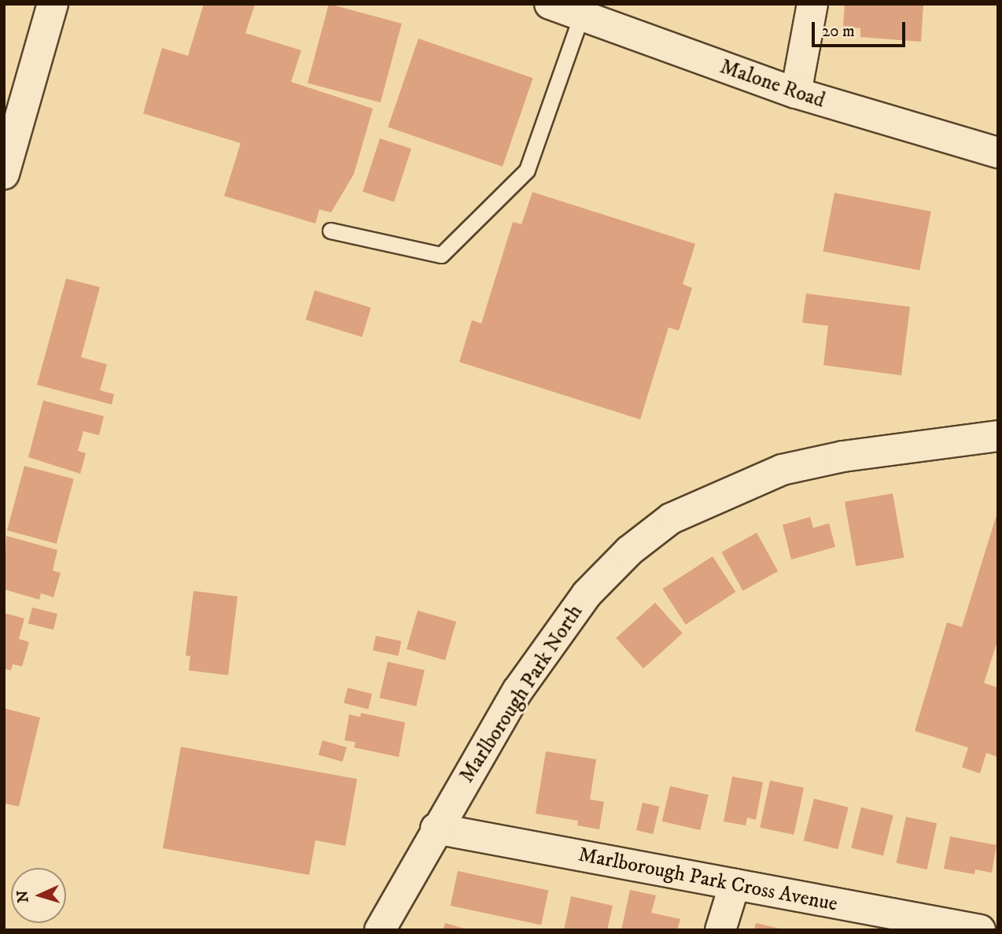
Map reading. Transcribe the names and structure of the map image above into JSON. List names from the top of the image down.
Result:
{
  "streets": {
    "street": ["Malone Road", "Marlborough Park North", "Marlborough Park Cross Avenue"]
  },
  "crossings": [
    ["Marlborough Park North", "Marlborough Park Cross Avenue"]
  ],
  "scale_bar": "20 m",
  "north": "left"
}
